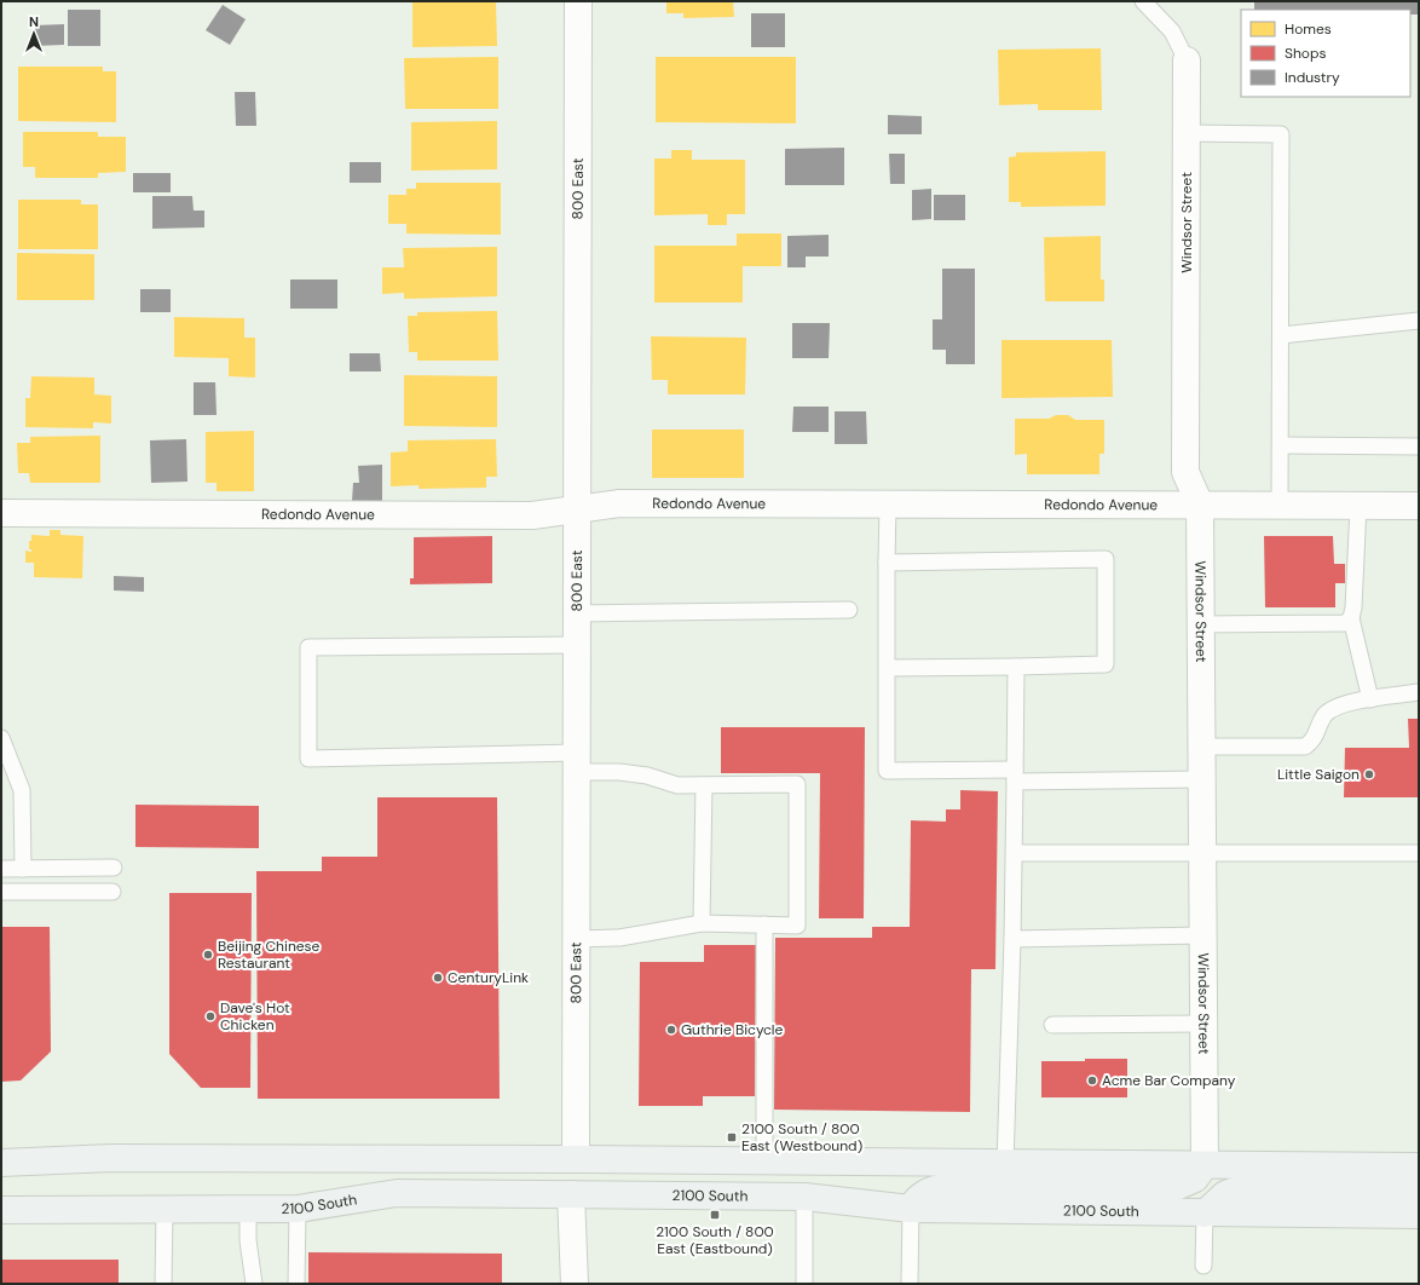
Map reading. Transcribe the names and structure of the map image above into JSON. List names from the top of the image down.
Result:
{
  "streets": {
    "main road": ["2100 South"],
    "street": ["800 East", "Windsor Street", "Redondo Avenue"]
  },
  "crossings": [
    ["800 East", "Redondo Avenue"],
    ["Windsor Street", "Redondo Avenue"]
  ],
  "places": {
    "other": [
      "Little Saigon",
      "Beijing Chinese Restaurant",
      "CenturyLink",
      "Dave's Hot Chicken",
      "Guthrie Bicycle",
      "Acme Bar Company"
    ],
    "transit": ["2100 South / 800 East (Westbound)", "2100 South / 800 East (Eastbound)"]
  },
  "legend": ["Homes", "Shops", "Industry"],
  "north": "top"
}
